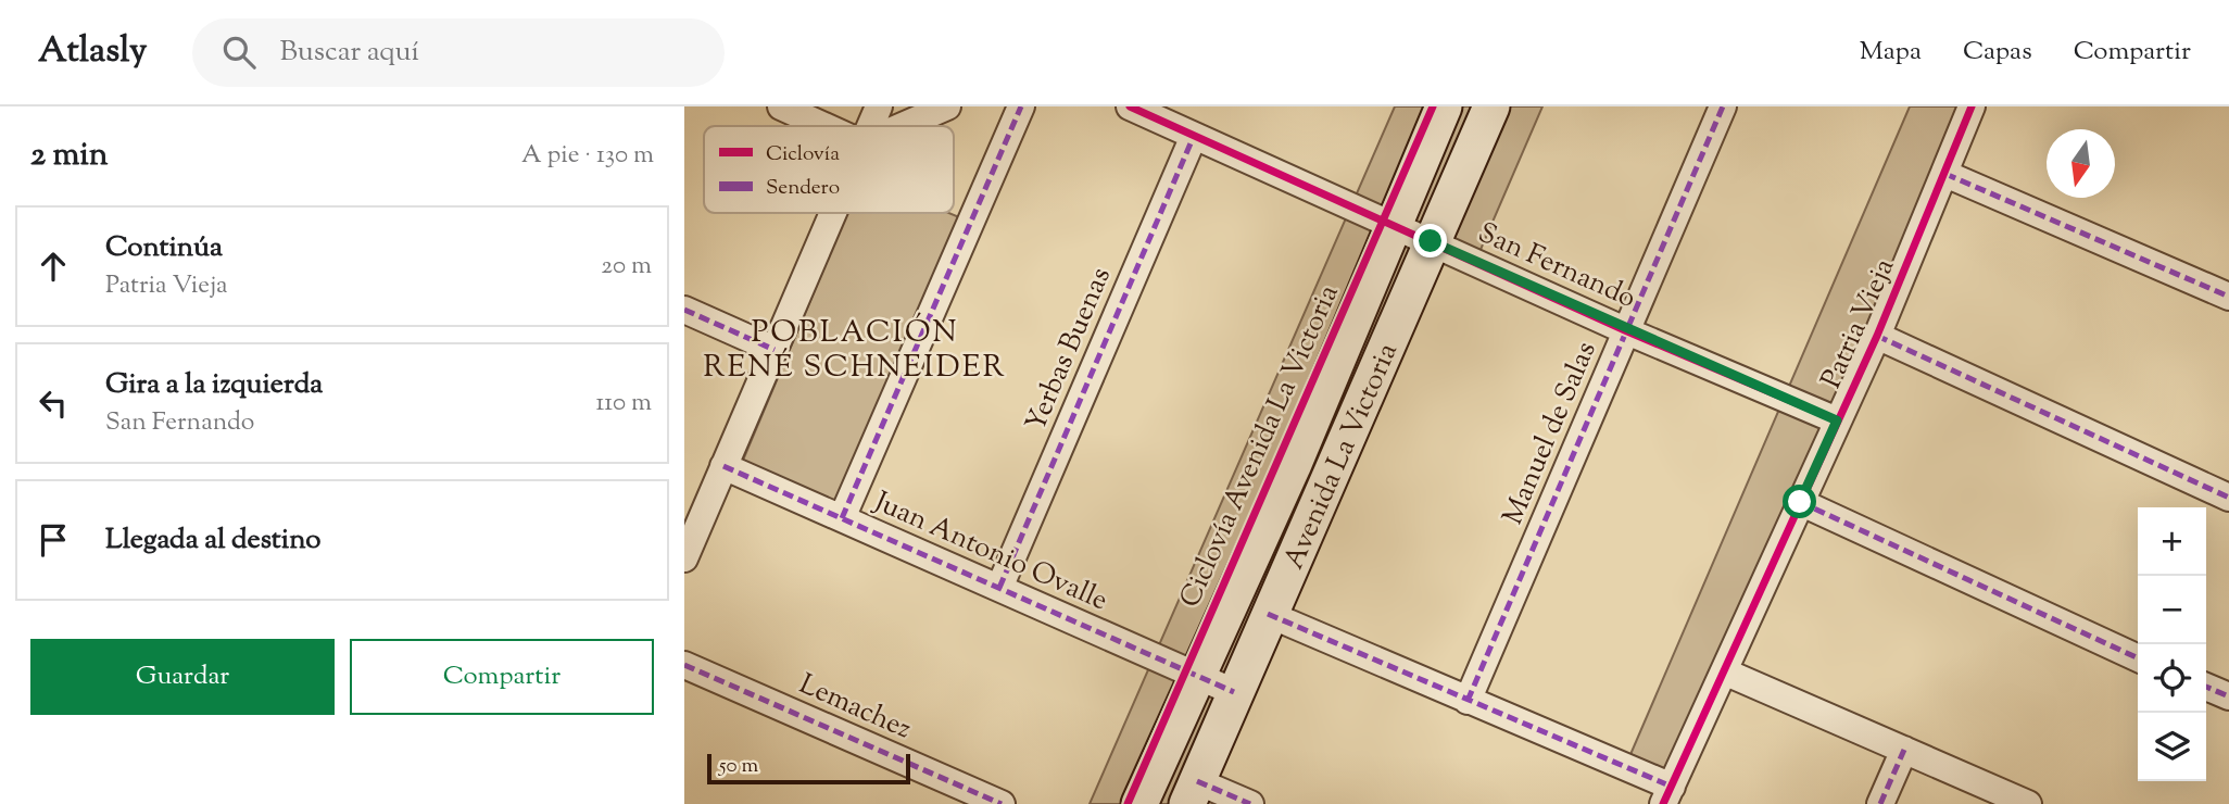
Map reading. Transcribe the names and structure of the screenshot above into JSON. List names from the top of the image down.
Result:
{
  "streets": {
    "main road": ["Avenida La Victoria"],
    "street": [
      "San Fernando",
      "Patria Vieja",
      "Yerbas Buenas",
      "Manuel de Salas",
      "Juan Antonio Ovalle",
      "Lemachez"
    ],
    "cycle path": ["Ciclovía Avenida La Victoria"]
  },
  "crossings": [
    ["San Fernando", "Patria Vieja"],
    ["San Fernando", "Yerbas Buenas"],
    ["San Fernando", "Manuel de Salas"],
    ["San Fernando", "Avenida La Victoria"],
    ["Yerbas Buenas", "Juan Antonio Ovalle"],
    ["Avenida La Victoria", "Juan Antonio Ovalle"]
  ],
  "districts": ["POBLACIÓN RENÉ SCHNEIDER"],
  "legend": ["Ciclovía", "Sendero"],
  "scale_bar": "50 m",
  "north": "bottom",
  "page": {
    "header": "Atlasly",
    "search": "Buscar aquí",
    "nav": ["Mapa", "Capas", "Compartir"],
    "heading": ["2 min", "A pie · 130 m"],
    "list": [
      ["Continúa", "Patria Vieja", "20 m"],
      ["Gira a la izquierda", "San Fernando", "110 m"],
      "Llegada al destino"
    ],
    "map_buttons": ["+", "−"],
    "buttons": ["Guardar", "Compartir"],
    "scale": "50 m"
  }
}
